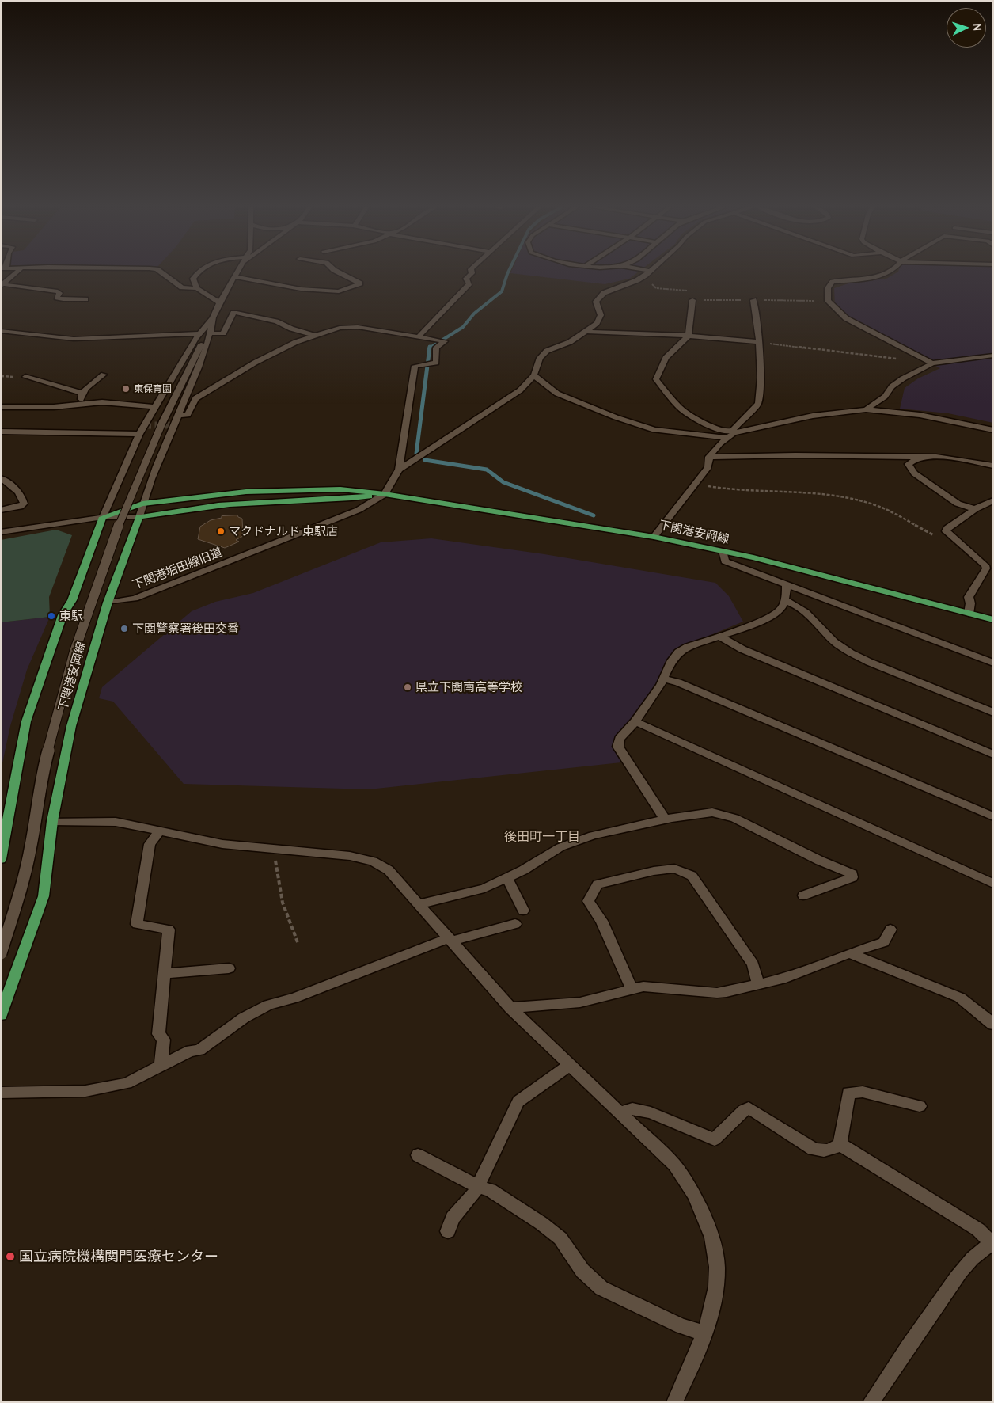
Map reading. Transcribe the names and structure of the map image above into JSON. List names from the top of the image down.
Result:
{
  "streets": {
    "main road": ["下関港安岡線"],
    "street": ["下関港垢田線旧道"]
  },
  "crossings": [
    ["下関港安岡線", "下関港垢田線旧道"]
  ],
  "districts": ["後田町一丁目"],
  "places": [
    "東保育園",
    "マクドナルド 東駅店",
    "東駅",
    "下関警察署後田交番",
    "県立下関南高等学校",
    "国立病院機構関門医療センター"
  ],
  "north": "right"
}
